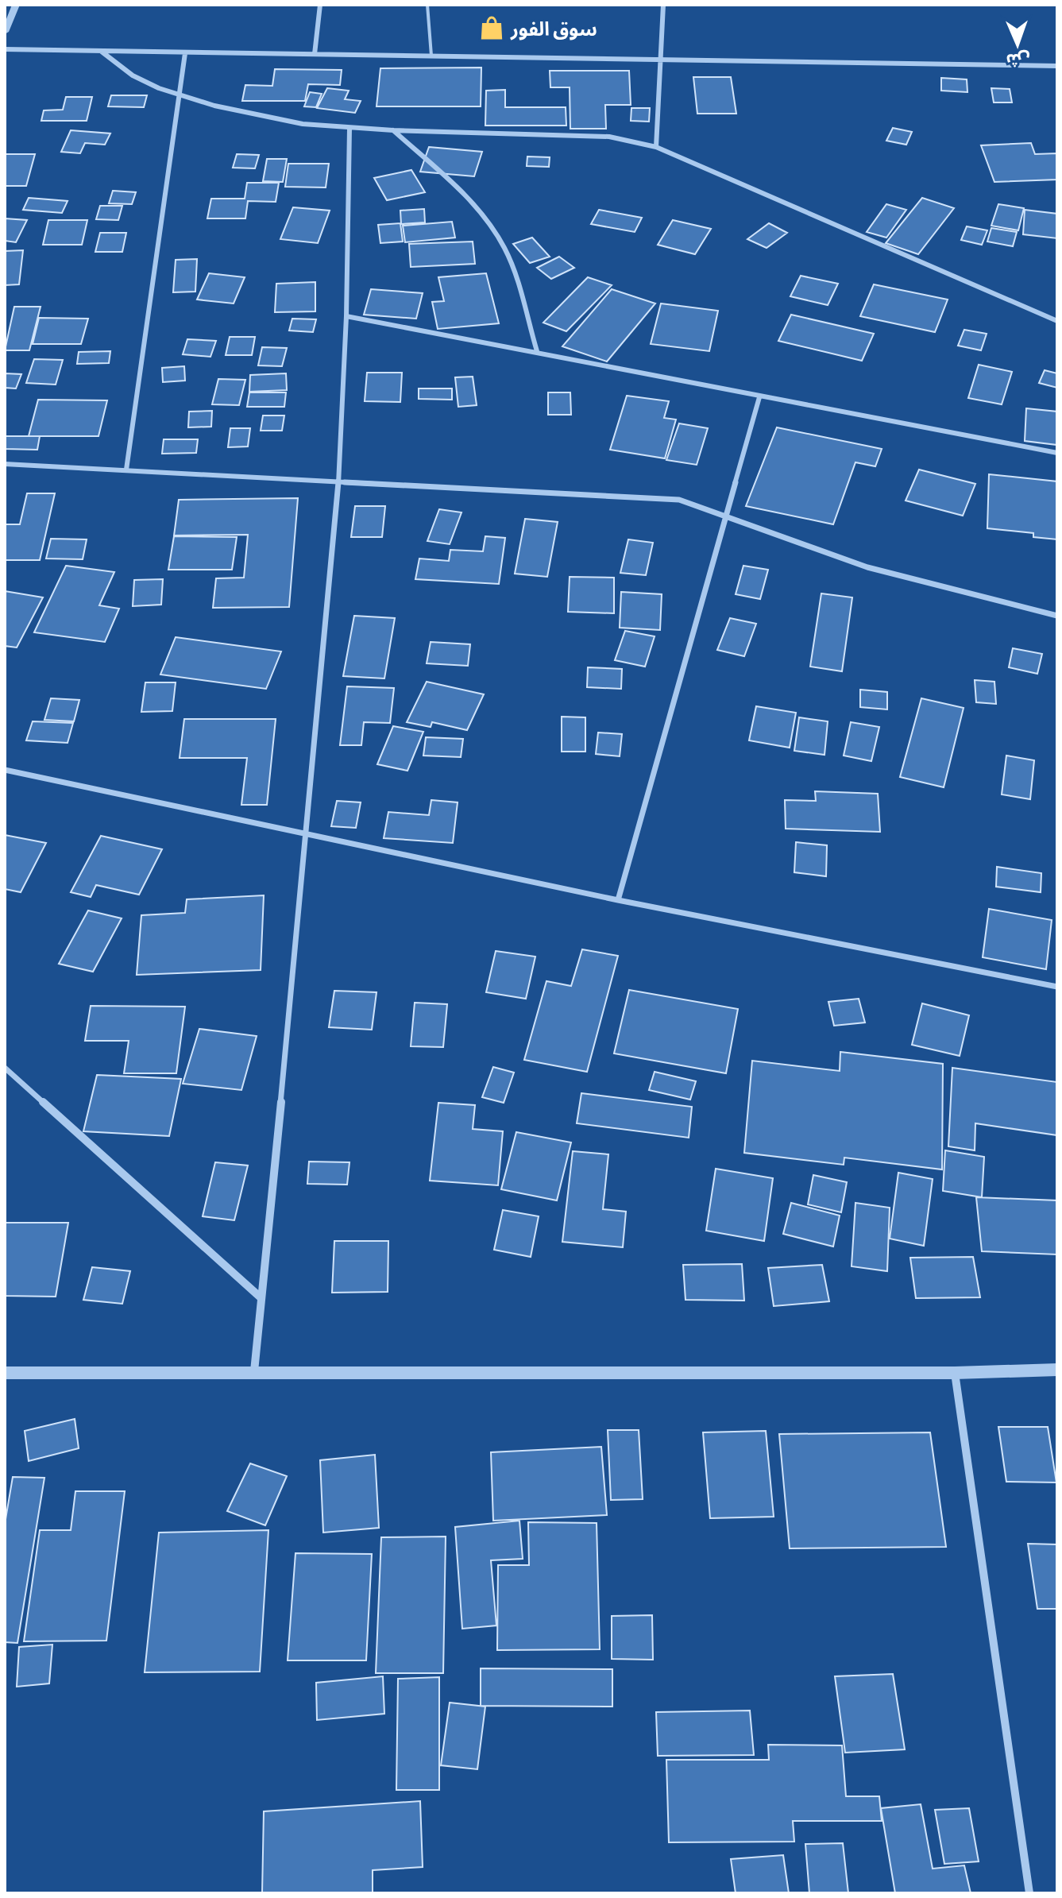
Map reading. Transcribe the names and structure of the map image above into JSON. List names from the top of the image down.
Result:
{
  "places": {
    "shop": ["سوق الفور"]
  },
  "north": "bottom"
}
